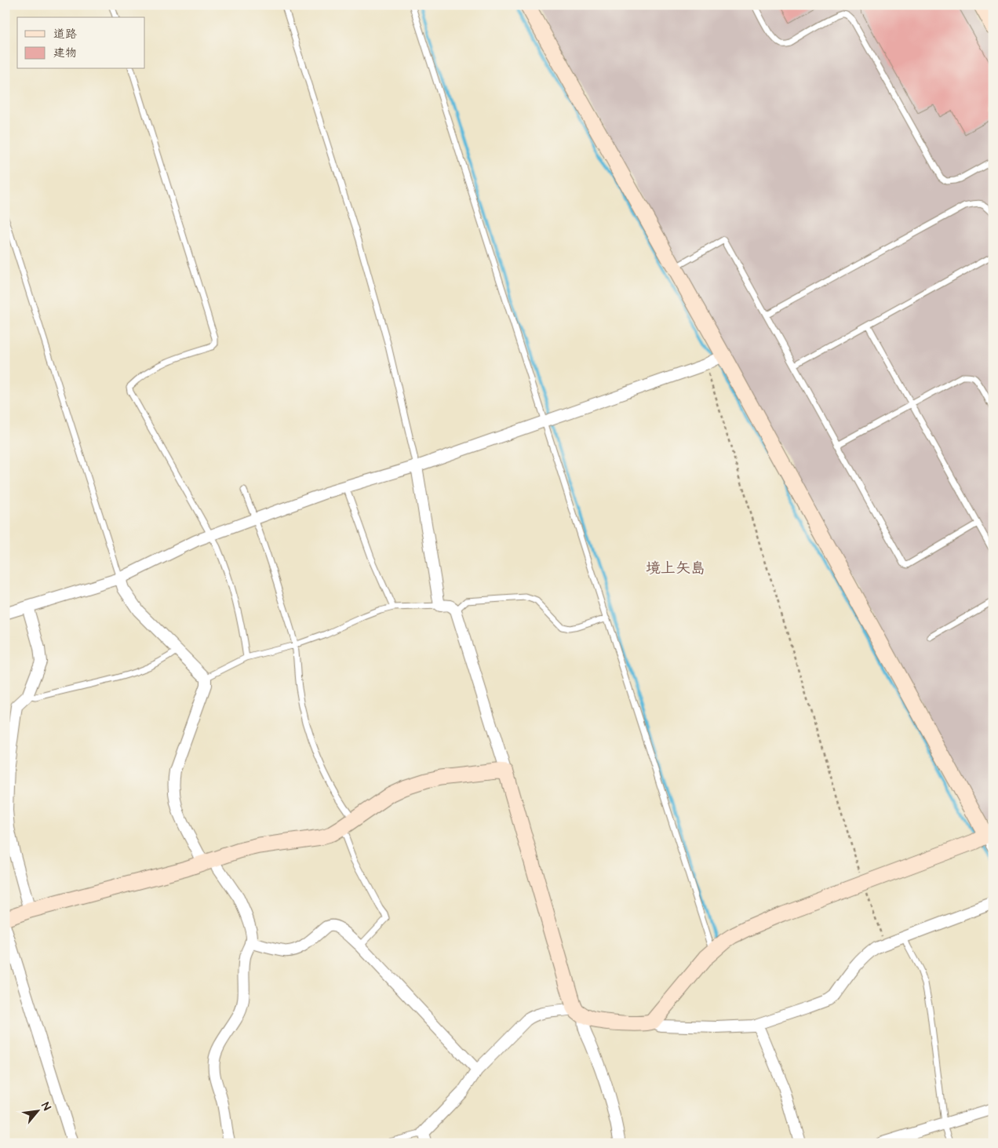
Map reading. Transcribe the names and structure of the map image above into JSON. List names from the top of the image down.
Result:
{
  "districts": ["境上矢島"],
  "legend": ["道路", "建物"],
  "north": "top right"
}
